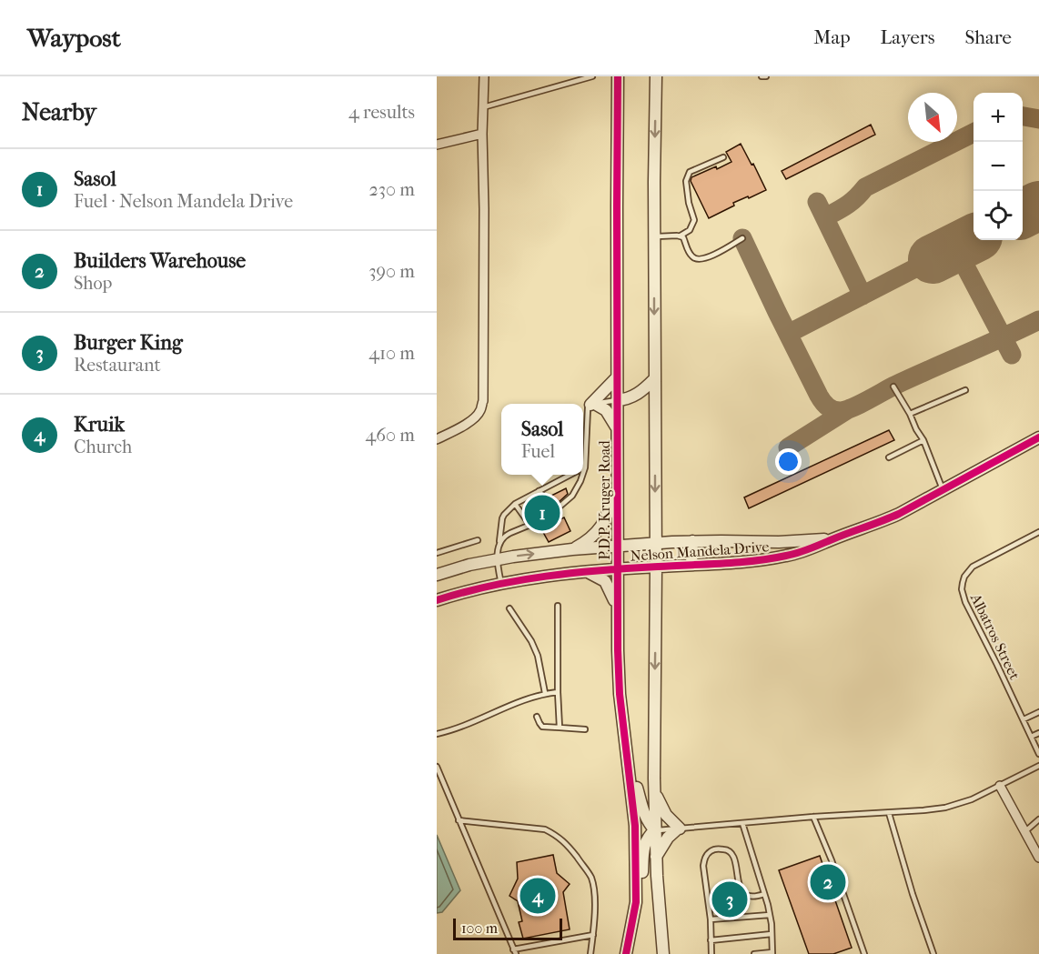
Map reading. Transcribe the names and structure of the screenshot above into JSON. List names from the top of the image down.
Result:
{
  "streets": {
    "street": ["P.D.P. Kruger Road", "Nelson Mandela Drive"],
    "lane": ["Albatros Street"]
  },
  "crossings": [
    ["P.D.P. Kruger Road", "Nelson Mandela Drive"]
  ],
  "scale_bar": "100 m",
  "north": "bottom right",
  "page": {
    "header": "Waypost",
    "nav": ["Map", "Layers", "Share"],
    "heading": ["Nearby", "4 results"],
    "map_buttons": ["+", "−"],
    "list": [
      {
        "mark": "1",
        "name": "Sasol",
        "note": "Fuel · Nelson Mandela Drive",
        "value": "230 m"
      },
      {
        "mark": "2",
        "name": "Builders Warehouse",
        "note": "Shop",
        "value": "390 m"
      },
      {
        "mark": "3",
        "name": "Burger King",
        "note": "Restaurant",
        "value": "410 m"
      },
      {
        "mark": "4",
        "name": "Kruik",
        "note": "Church",
        "value": "460 m"
      }
    ],
    "popup": ["Sasol", "Fuel"],
    "pins": [
      "1",
      "2",
      "4",
      "3"
    ],
    "scale": "100 m"
  }
}
